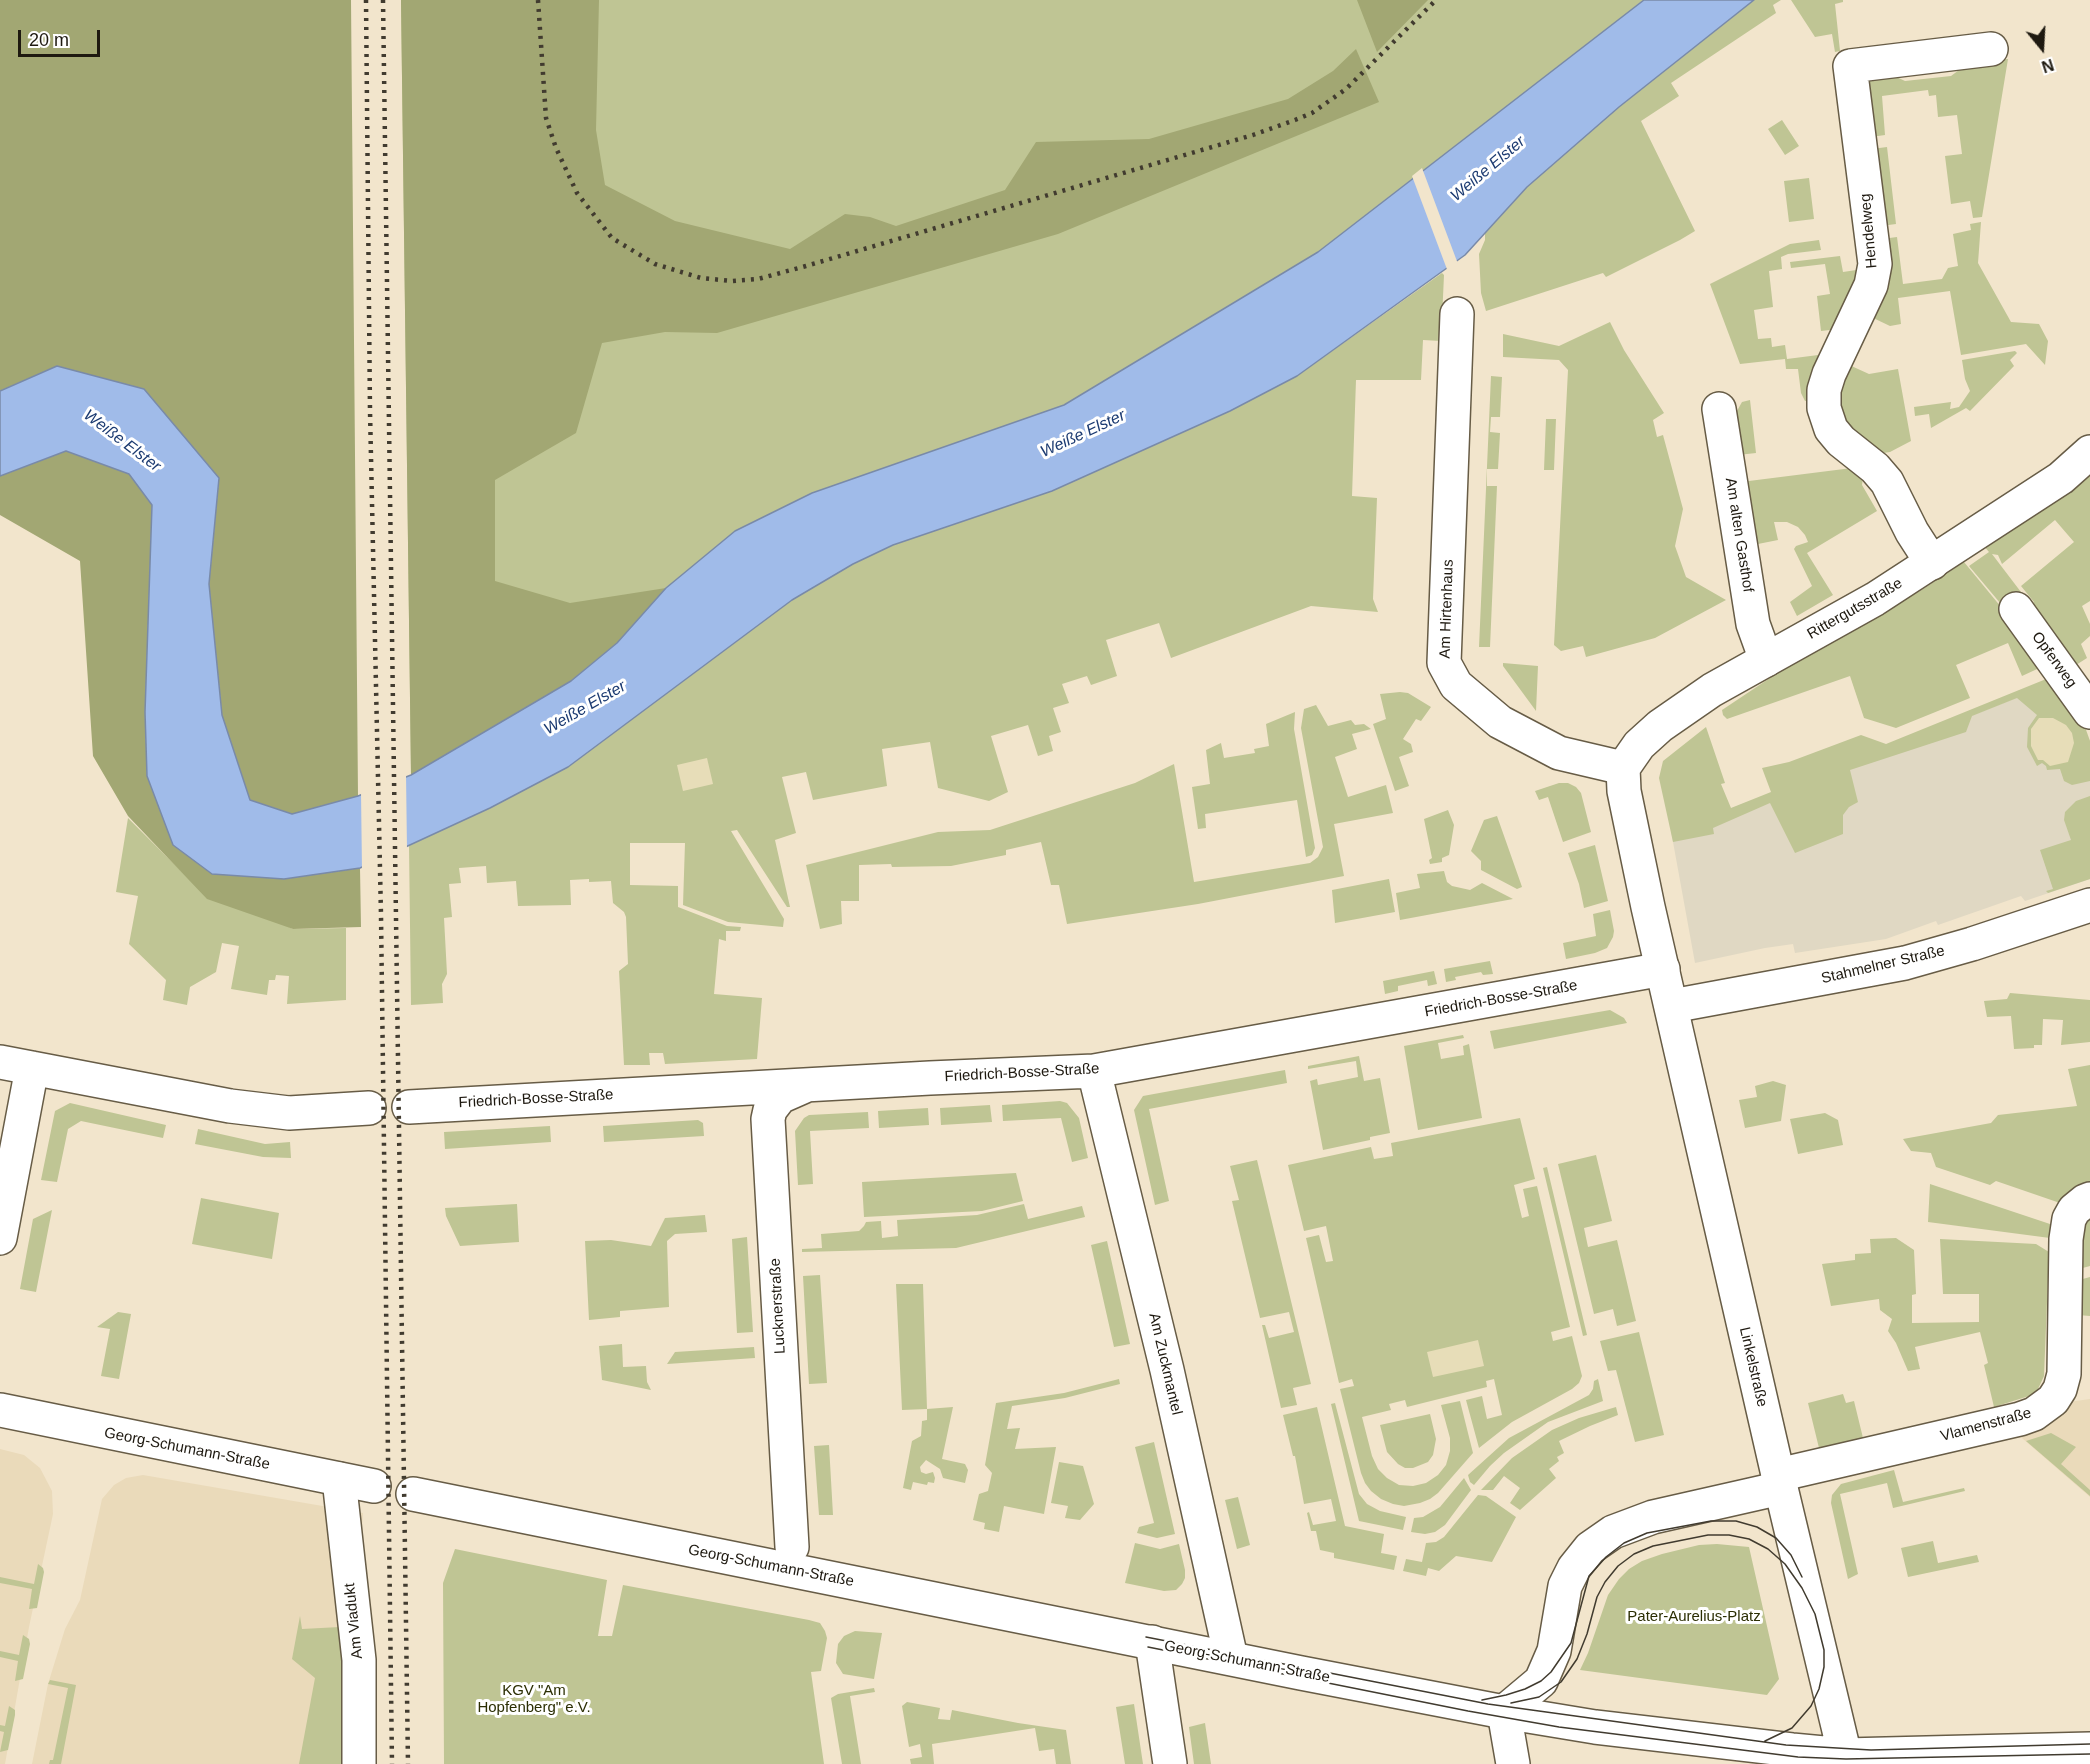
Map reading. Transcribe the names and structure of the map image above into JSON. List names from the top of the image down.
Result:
{
  "streets": {
    "street": [
      "Hendelweg",
      "Am alten Gasthof",
      "Am Hirtenhaus",
      "Rittergutsstraße",
      "Opferweg",
      "Stahmelner Straße",
      "Friedrich-Bosse-Straße",
      "Lucknerstraße",
      "Am Zuckmantel",
      "Linkelstraße",
      "Vlamenstraße",
      "Georg-Schumann-Straße",
      "Am Viadukt"
    ]
  },
  "crossings": [
    ["Hendelweg", "Rittergutsstraße"],
    ["Am alten Gasthof", "Rittergutsstraße"],
    ["Am Hirtenhaus", "Rittergutsstraße"],
    ["Stahmelner Straße", "Linkelstraße"],
    ["Friedrich-Bosse-Straße", "Lucknerstraße"],
    ["Friedrich-Bosse-Straße", "Am Zuckmantel"],
    ["Friedrich-Bosse-Straße", "Linkelstraße"],
    ["Am Zuckmantel", "Georg-Schumann-Straße"],
    ["Linkelstraße", "Vlamenstraße"],
    ["Linkelstraße", "Georg-Schumann-Straße"],
    ["Georg-Schumann-Straße", "Am Viadukt"]
  ],
  "water": ["Weiße Elster"],
  "parks": ["Pater-Aurelius-Platz", "KGV \"Am Hopfenberg\" e.V."],
  "scale_bar": "20 m",
  "north": "bottom"
}
